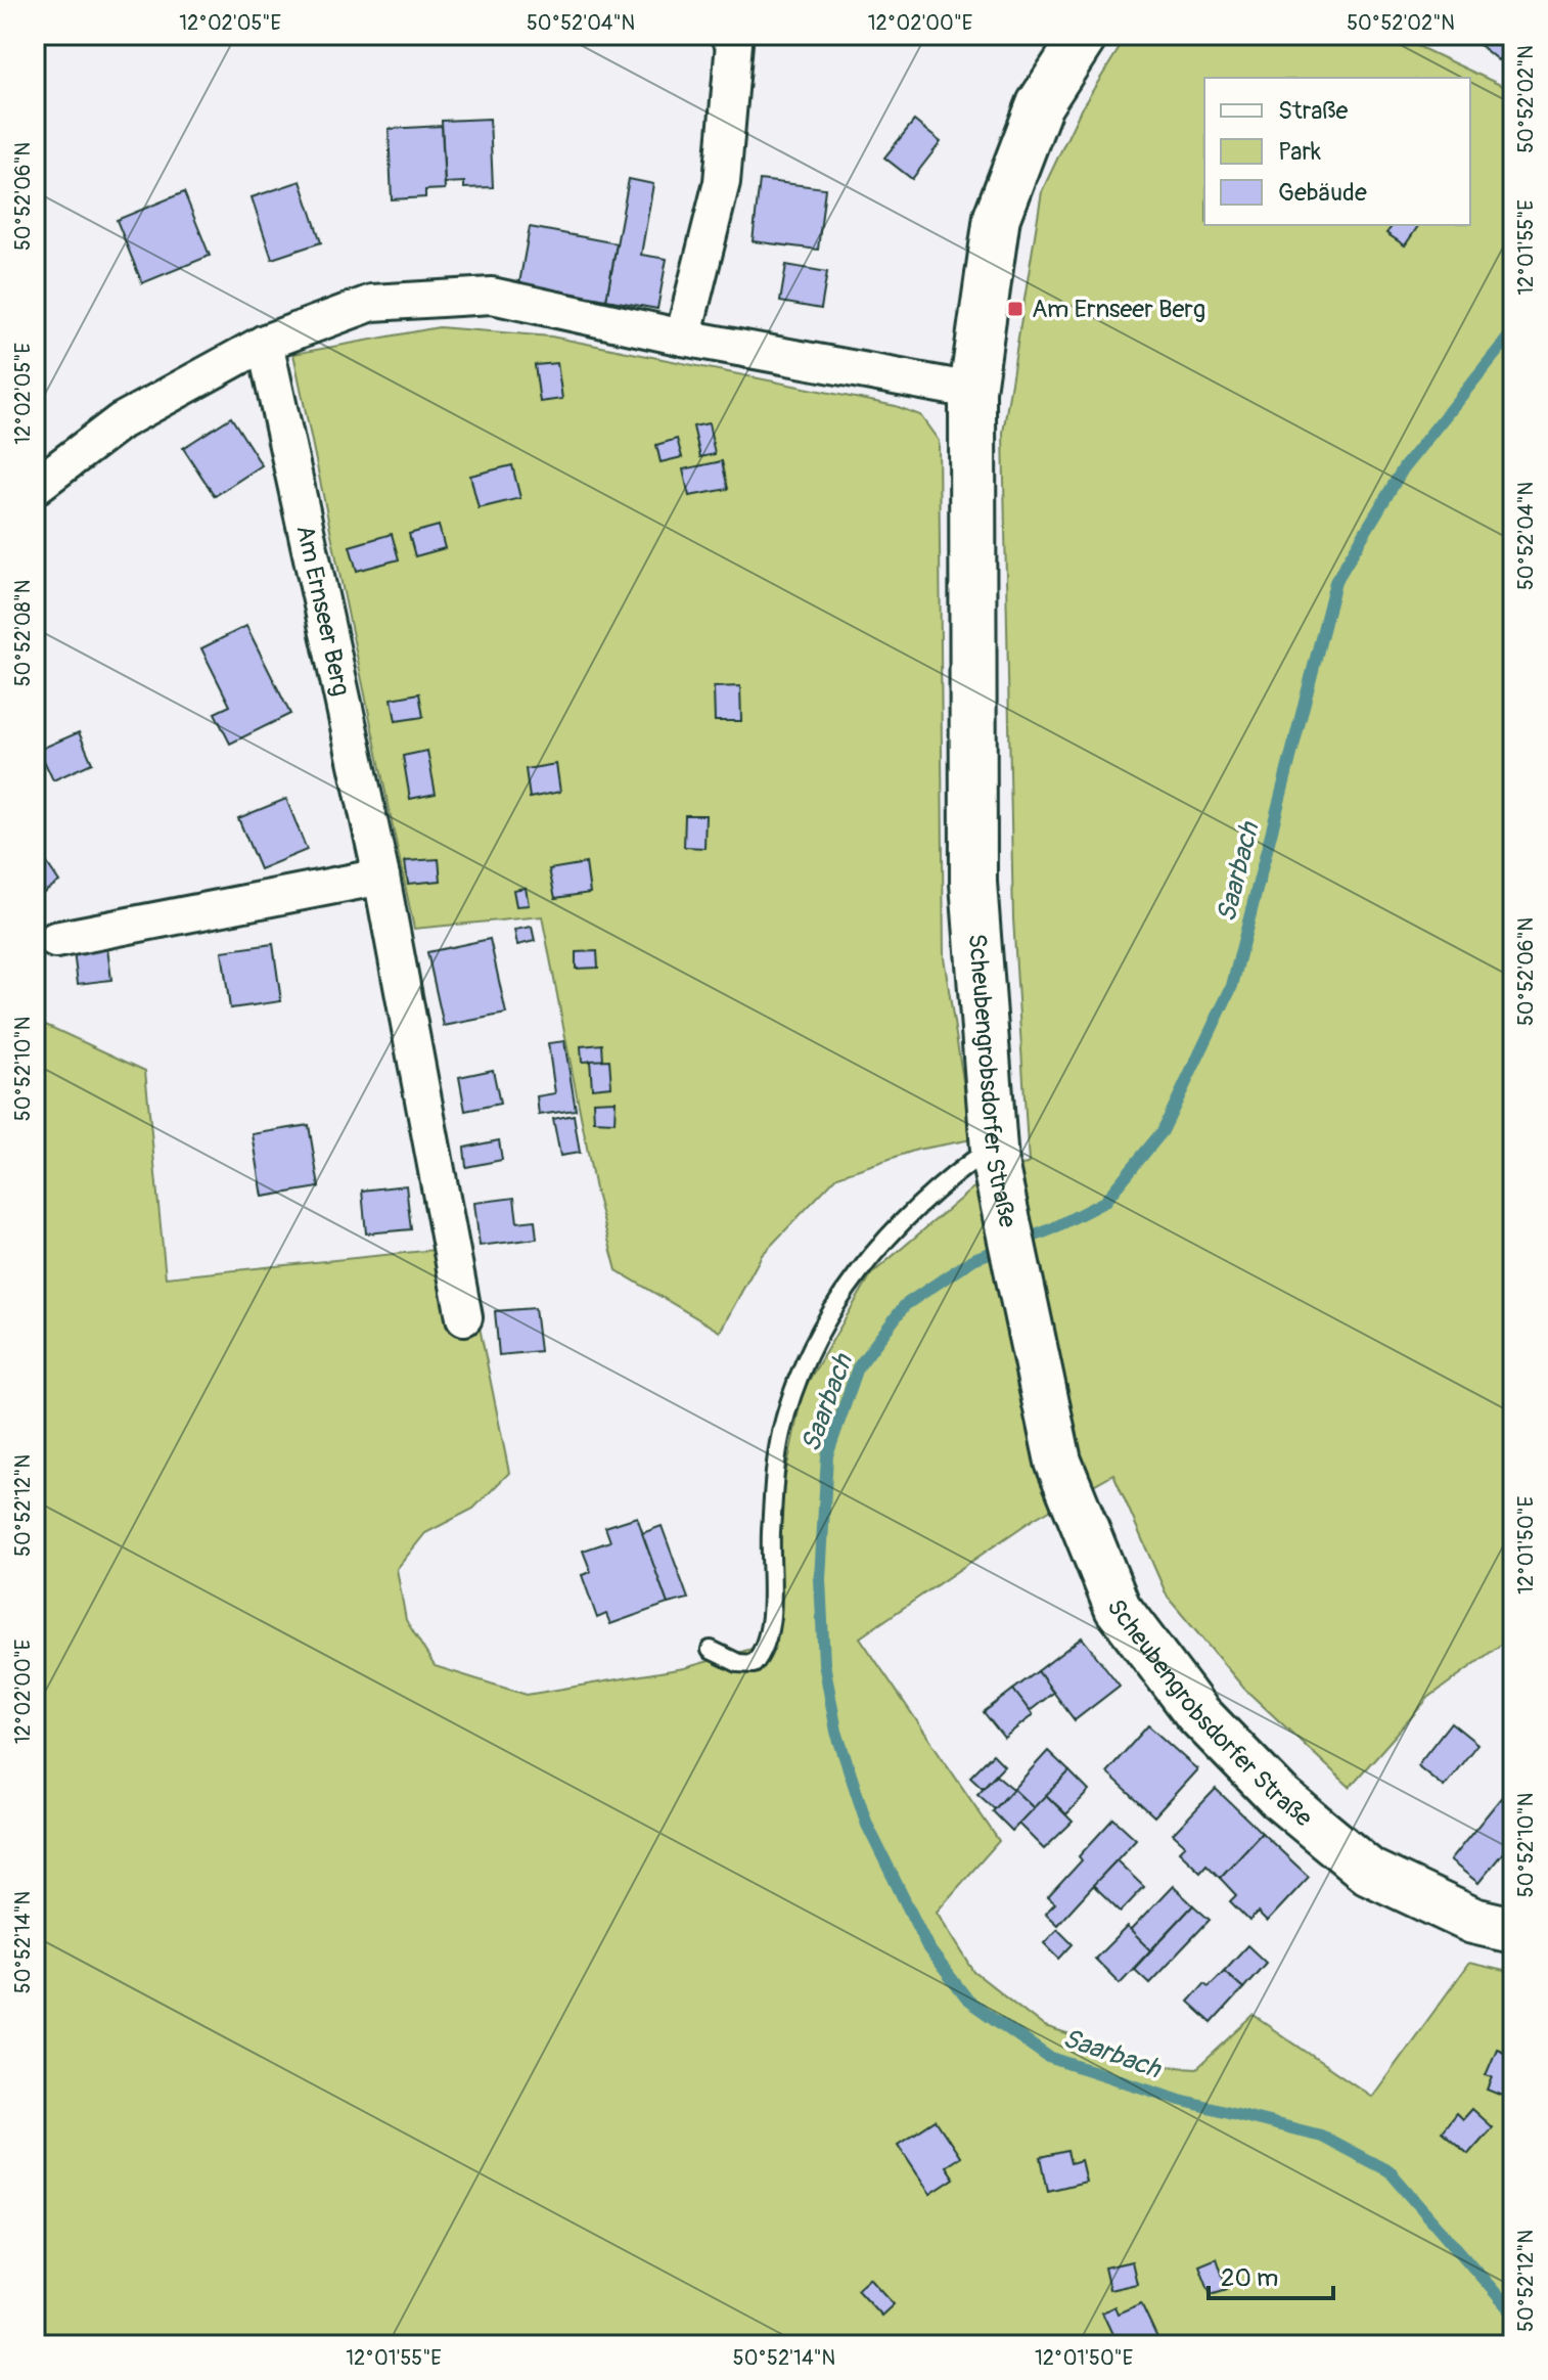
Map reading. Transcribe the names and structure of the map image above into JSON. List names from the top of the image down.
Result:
{
  "streets": {
    "main road": ["Scheubengrobsdorfer Straße"],
    "street": ["Am Ernseer Berg"]
  },
  "water": ["Saarbach"],
  "places": {
    "transit": ["Am Ernseer Berg"]
  },
  "legend": ["Straße", "Park", "Gebäude"],
  "scale_bar": "20 m",
  "coordinates": [
    "12°02'05\"E",
    "50°52'04\"N",
    "12°02'00\"E",
    "50°52'02\"N",
    "50°52'06\"N",
    "12°01'55\"E",
    "50°52'08\"N",
    "50°52'10\"N",
    "50°52'12\"N",
    "12°01'50\"E",
    "50°52'14\"N"
  ]
}
